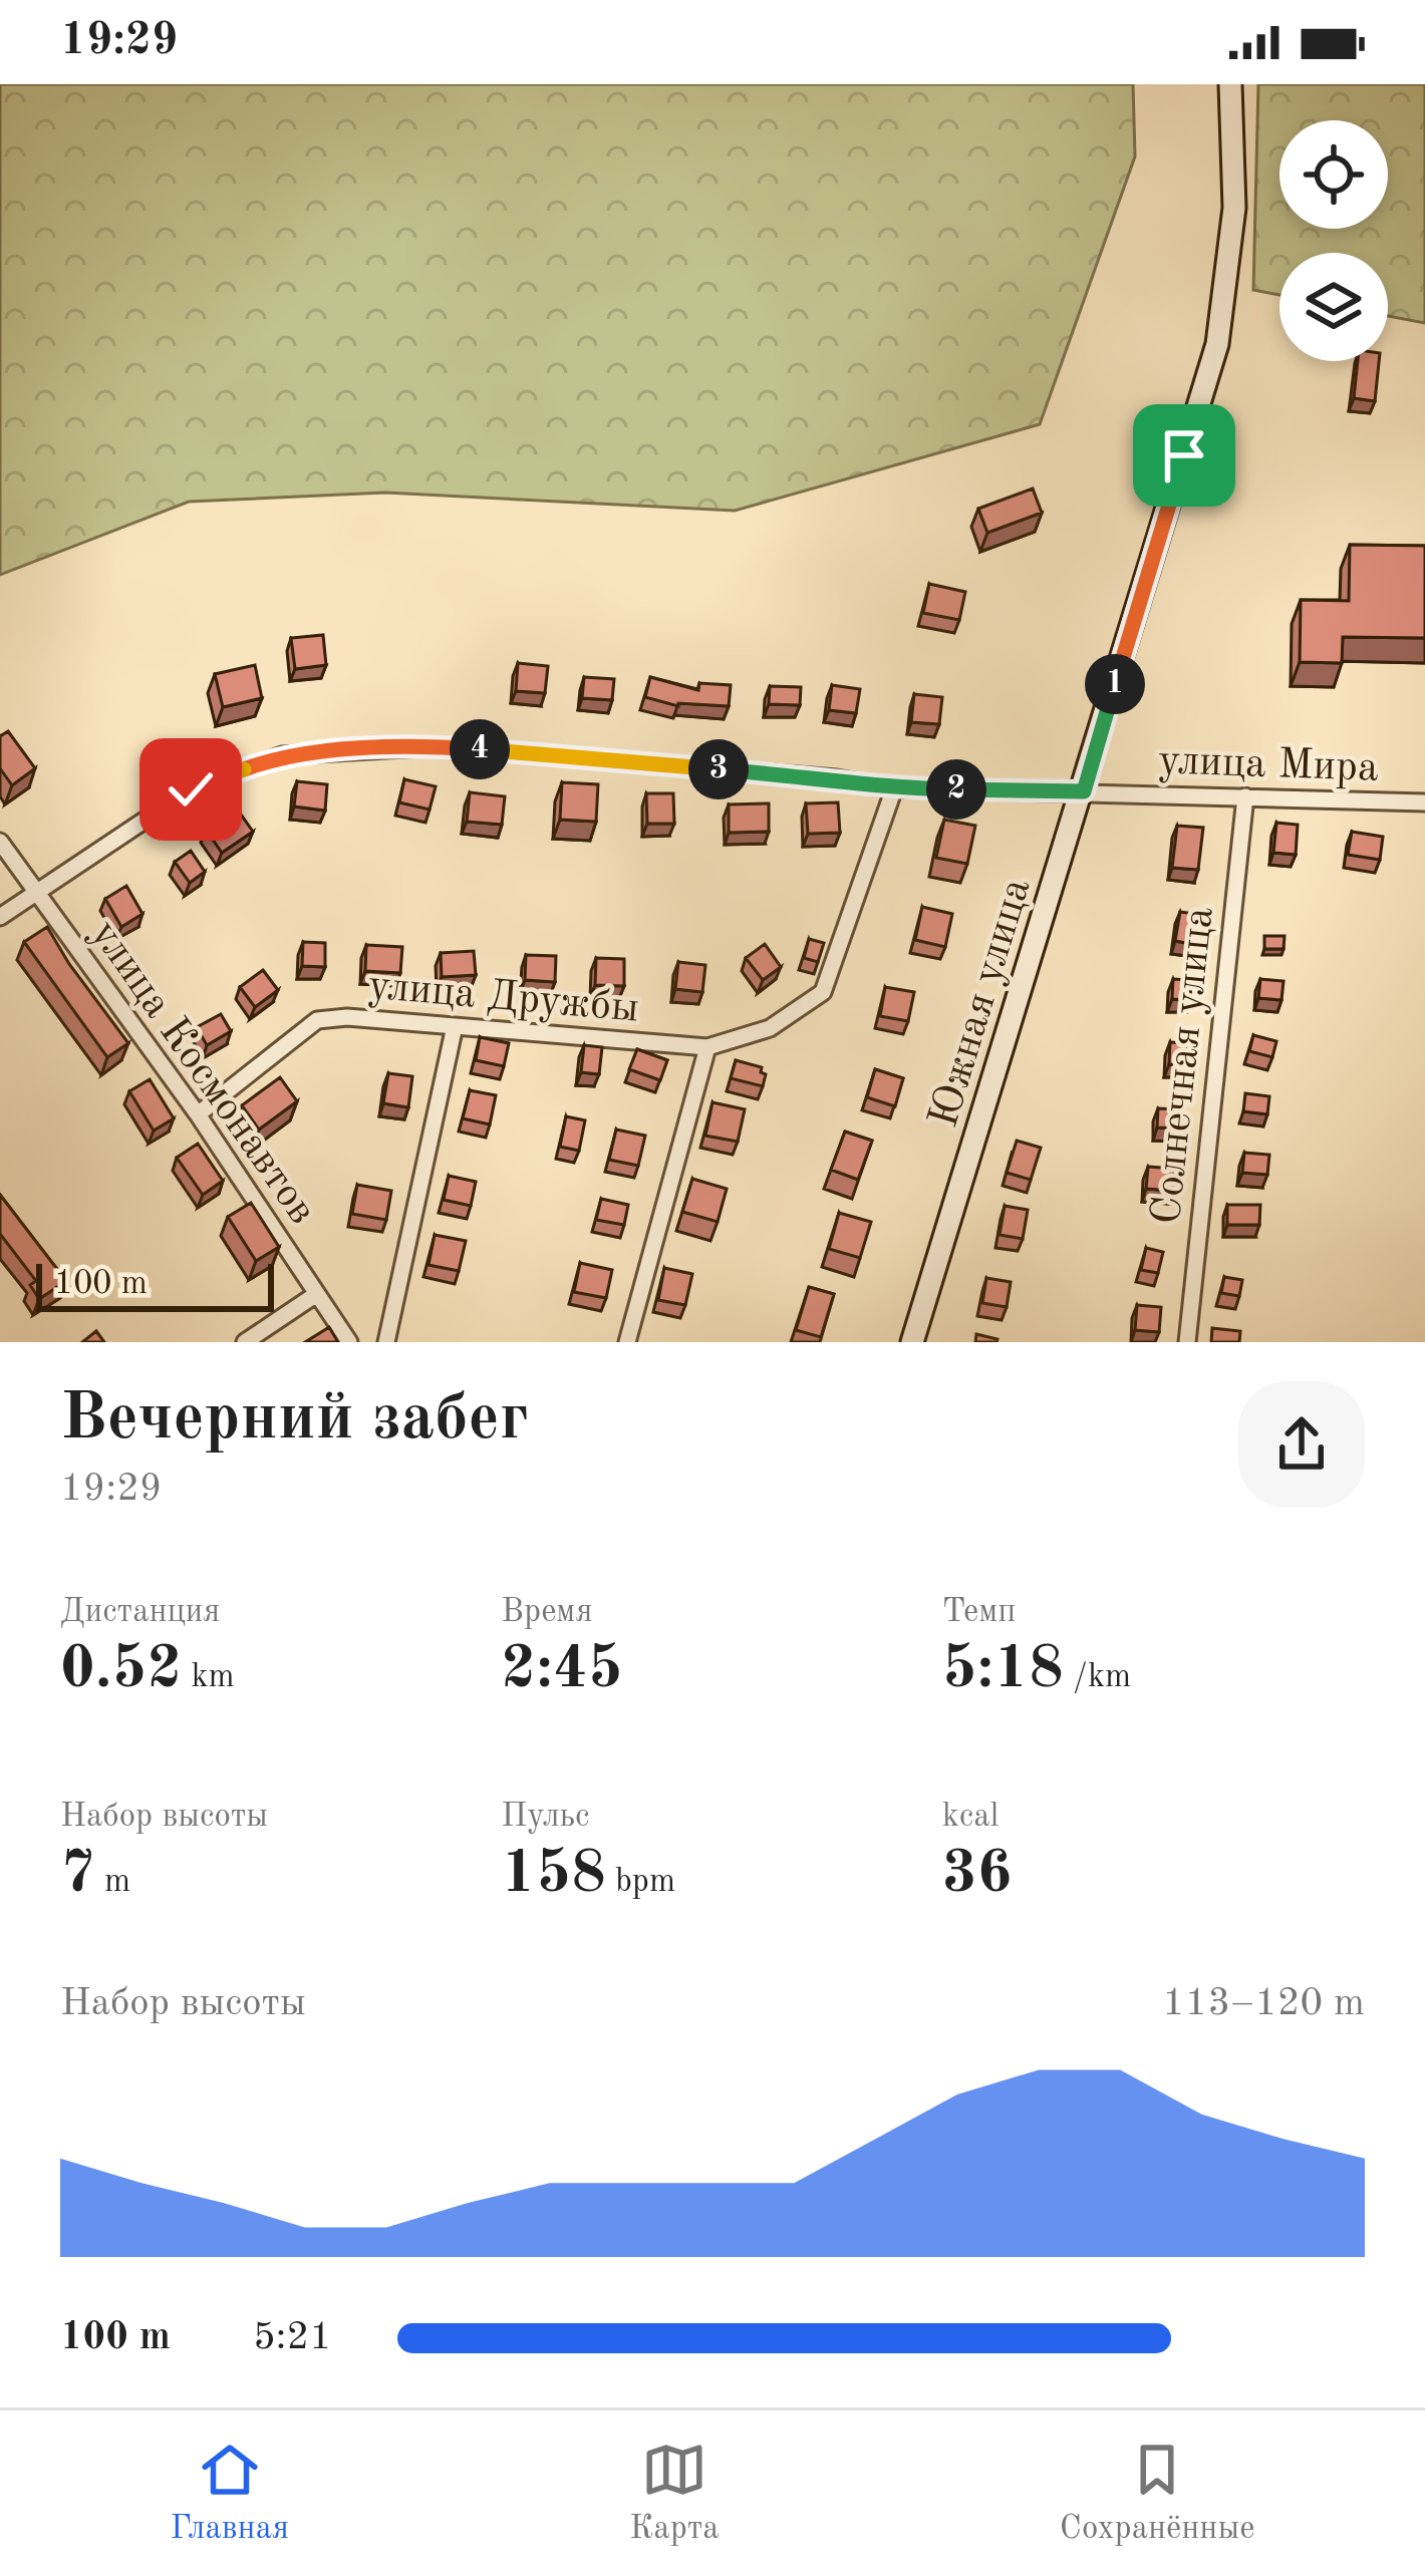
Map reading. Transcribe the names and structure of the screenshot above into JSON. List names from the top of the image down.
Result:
{
  "streets": {
    "main road": ["Южная улица"],
    "street": [
      "улица Мира",
      "улица Дружбы",
      "Солнечная улица",
      "улица Космонавтов"
    ]
  },
  "crossings": [
    ["улица Мира", "улица Дружбы"],
    ["улица Мира", "Южная улица"],
    ["улица Мира", "Солнечная улица"],
    ["улица Мира", "улица Космонавтов"],
    ["улица Дружбы", "улица Космонавтов"]
  ],
  "scale_bar": "100 m",
  "page": {
    "status": "19:29",
    "pins": [
      "1",
      "4",
      "3",
      "2"
    ],
    "scale": "100 m",
    "heading": ["Вечерний забег", "19:29"],
    "stats": [
      ["Дистанция", "0.52 km"],
      ["Время", "2:45"],
      ["Темп", "5:18 /km"],
      ["Набор высоты", "7 m"],
      ["Пульс", "158 bpm"],
      ["kcal", "36"]
    ],
    "chart": ["Набор высоты", "113–120 m"],
    "list": [
      {
        "name": "100 m",
        "note": "5:21"
      }
    ],
    "tabs": ["Главная", "Карта", "Сохранённые"]
  }
}
